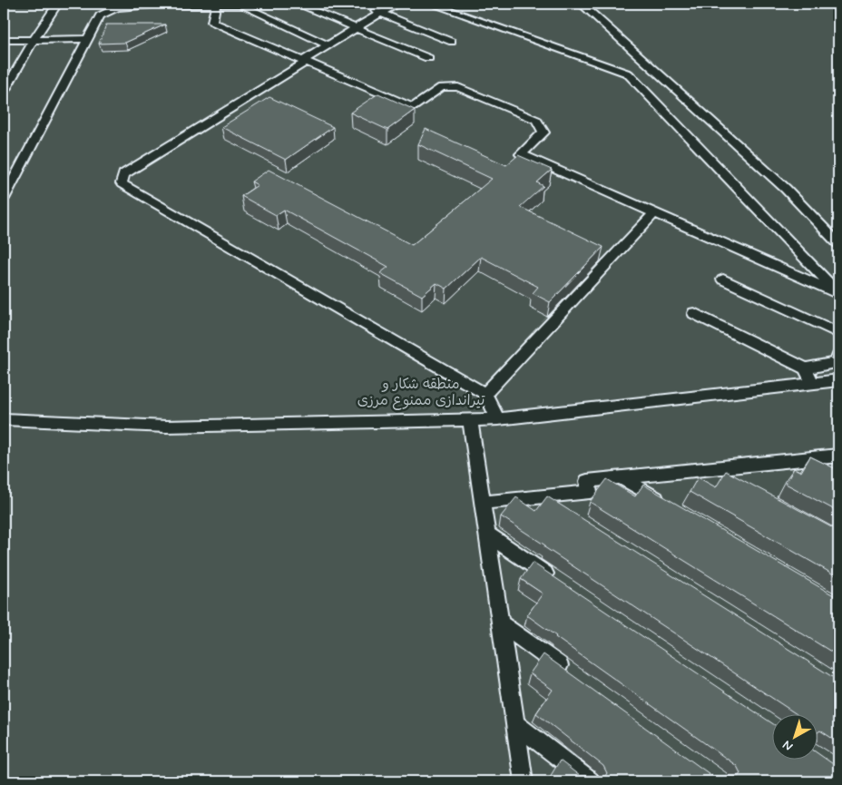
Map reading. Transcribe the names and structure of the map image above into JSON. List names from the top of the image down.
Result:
{
  "parks": ["منطقه شکار و تیراندازی ممنوع مرزی"],
  "north": "bottom left"
}
